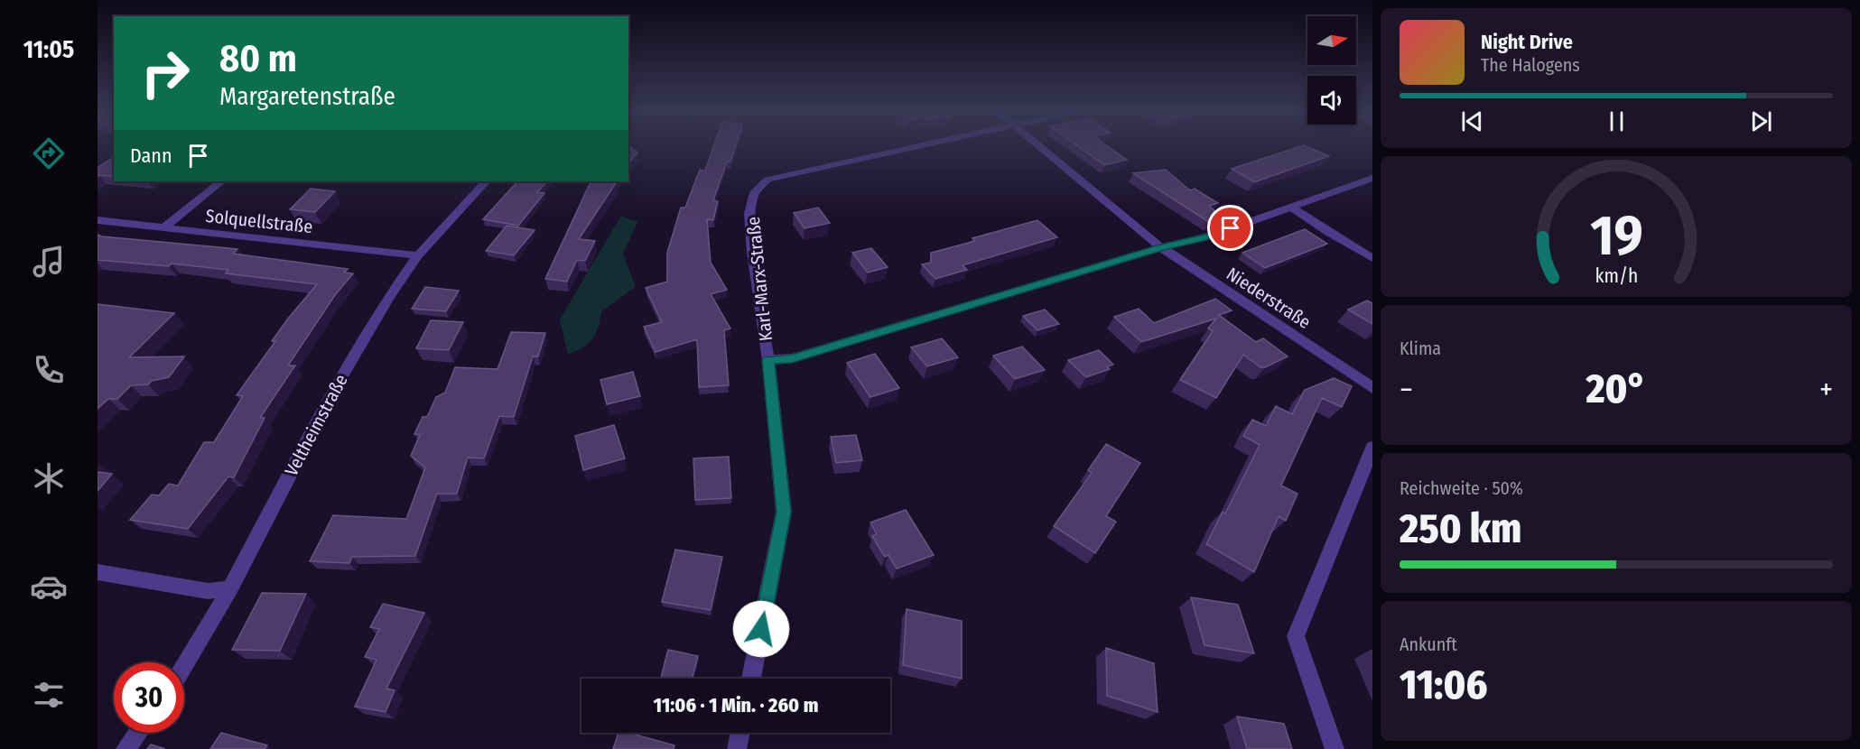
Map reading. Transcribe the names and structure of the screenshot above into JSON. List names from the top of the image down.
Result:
{
  "streets": {
    "street": [
      "Solquellstraße",
      "Karl-Marx-Straße",
      "Niederstraße",
      "Veltheimstraße"
    ]
  },
  "crossings": [
    ["Solquellstraße", "Veltheimstraße"]
  ],
  "north": "right",
  "page": {
    "tabs": "11:05",
    "turn": ["80 m", "Margaretenstraße"],
    "song": ["Night Drive", "The Halogens"],
    "then": "Dann",
    "tile": [
      "Klima",
      ["Reichweite · 50%", "250 km"],
      ["Ankunft", "11:06"]
    ],
    "heat": ["−", "20°", "+"],
    "limit": "30",
    "trip": "11:06 · 1 Min. · 260 m",
    "gauge": ["19", "km/h"]
  }
}
